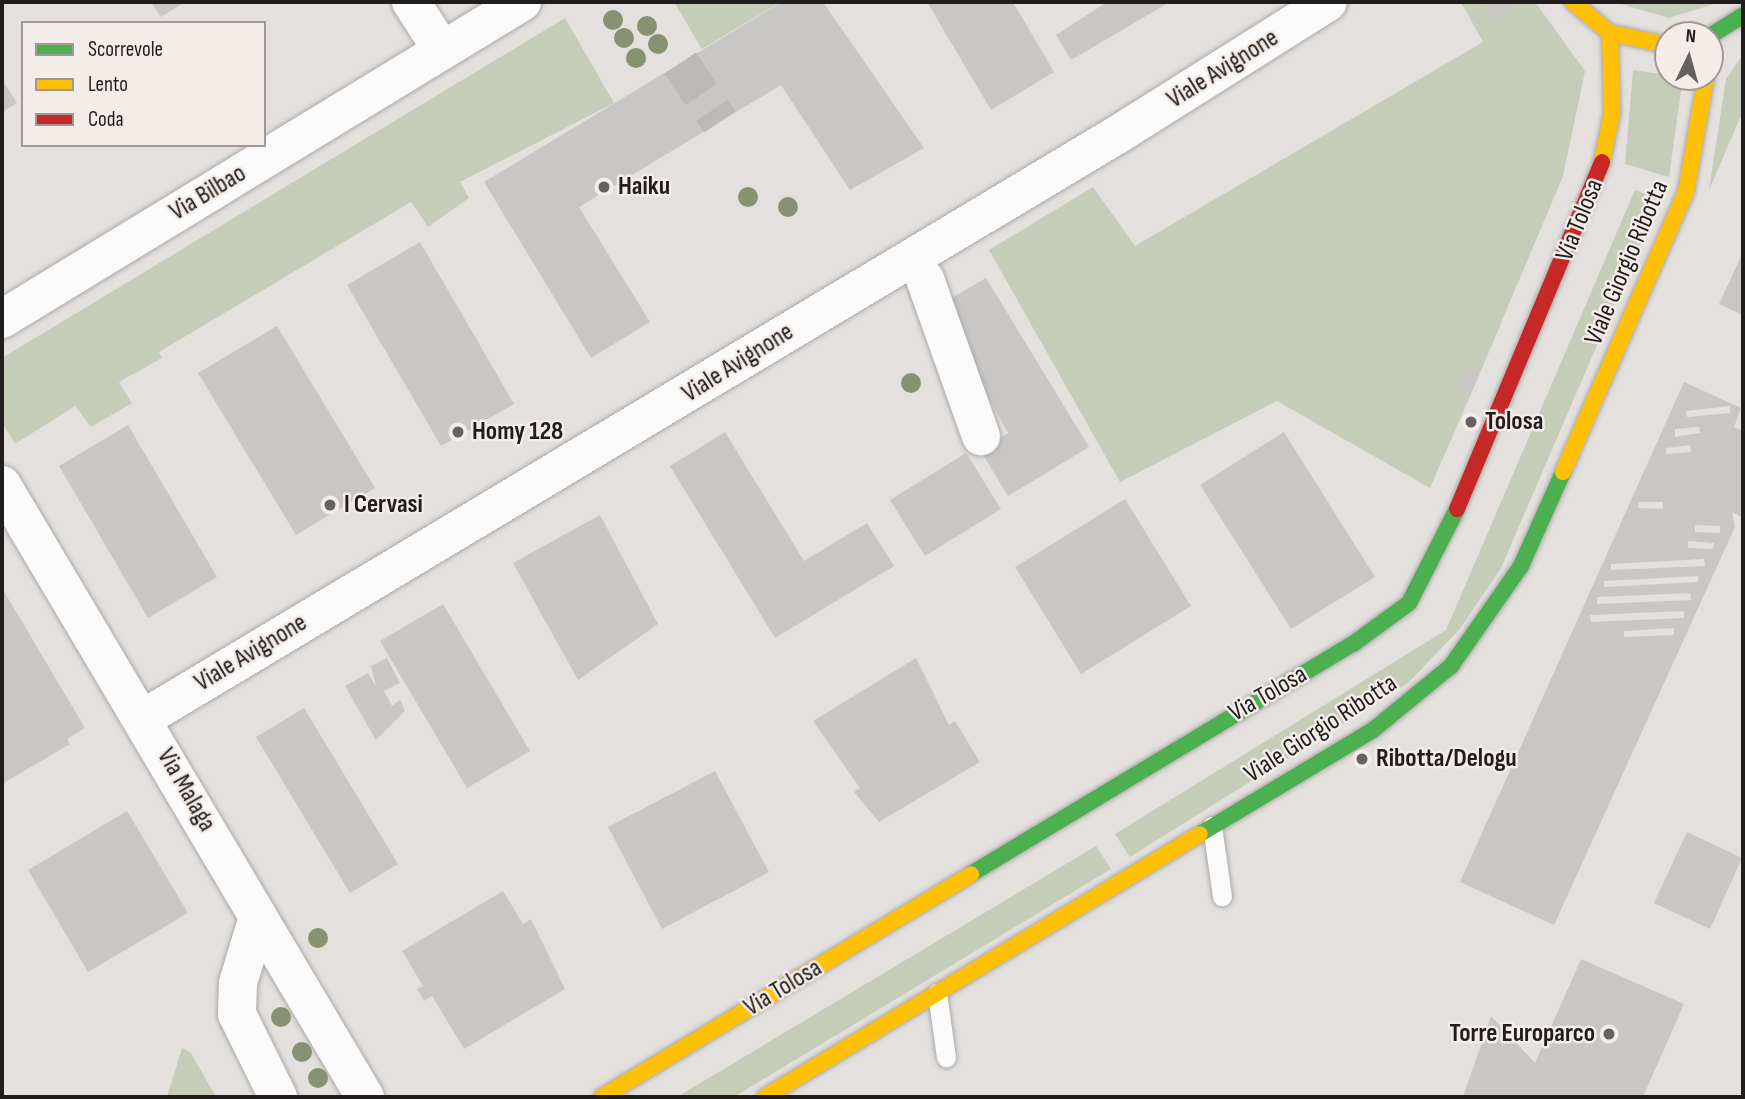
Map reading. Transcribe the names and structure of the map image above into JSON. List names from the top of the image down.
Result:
{
  "streets": {
    "street": [
      "Viale Avignone",
      "Via Bilbao",
      "Via Tolosa",
      "Viale Giorgio Ribotta",
      "Via Malaga"
    ]
  },
  "crossings": [
    ["Viale Avignone", "Via Malaga"]
  ],
  "places": [
    "Haiku",
    "Tolosa",
    "Homy 128",
    "I Cervasi",
    "Ribotta/Delogu",
    "Torre Europarco"
  ],
  "legend": ["Scorrevole", "Lento", "Coda"],
  "north": "top"
}
